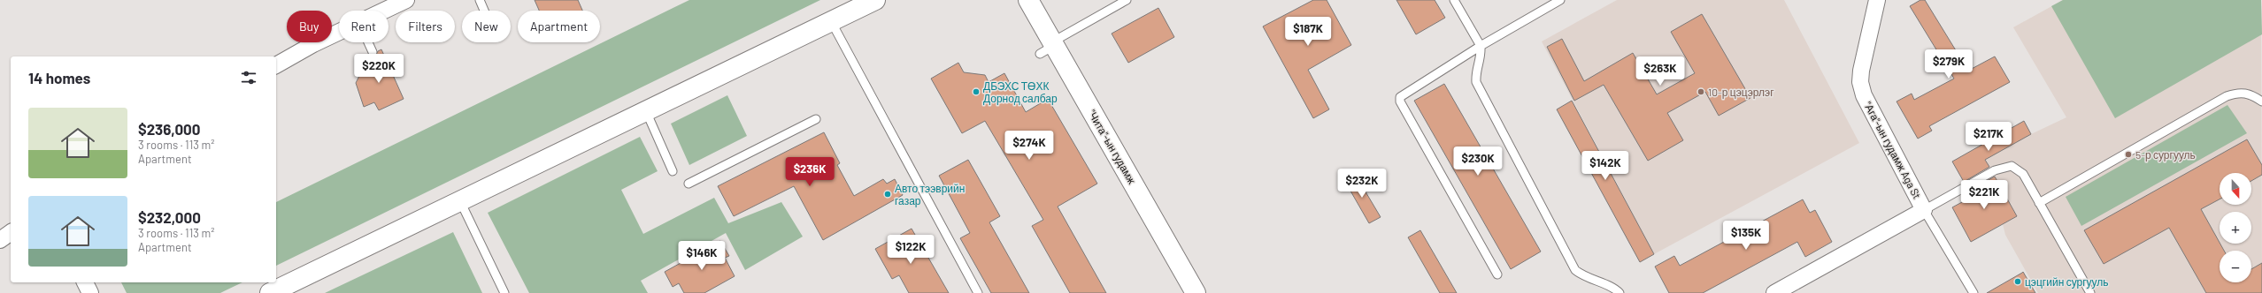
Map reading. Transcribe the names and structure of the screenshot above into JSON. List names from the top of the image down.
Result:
{
  "streets": {
    "main road": ["\"Чита\"-ын гудамж"],
    "street": ["\"Ага\"-ын гудамж Aga St"]
  },
  "places": [
    "ДБЭХС ТӨХК Дорнод салбар",
    "10-р цэцэрлэг",
    "5-р сургууль",
    "Авто тээврийн газар",
    "цэцгийн сургууль"
  ],
  "north": "bottom",
  "page": {
    "chip": [
      "Buy",
      "Rent",
      "Filters",
      "New",
      "Apartment"
    ],
    "price": [
      "$187K",
      "$279K",
      "$220K",
      "$263K",
      "$217K",
      "$274K",
      "$230K",
      "$142K",
      "$236K",
      "$232K",
      "$221K",
      "$135K",
      "$122K",
      "$146K"
    ],
    "heading": "14 homes",
    "list": [
      {
        "name": "$236,000",
        "note": "3 rooms · 113 m² · Apartment"
      },
      {
        "name": "$232,000",
        "note": "3 rooms · 113 m² · Apartment"
      }
    ],
    "map_buttons": ["+", "−"]
  }
}
